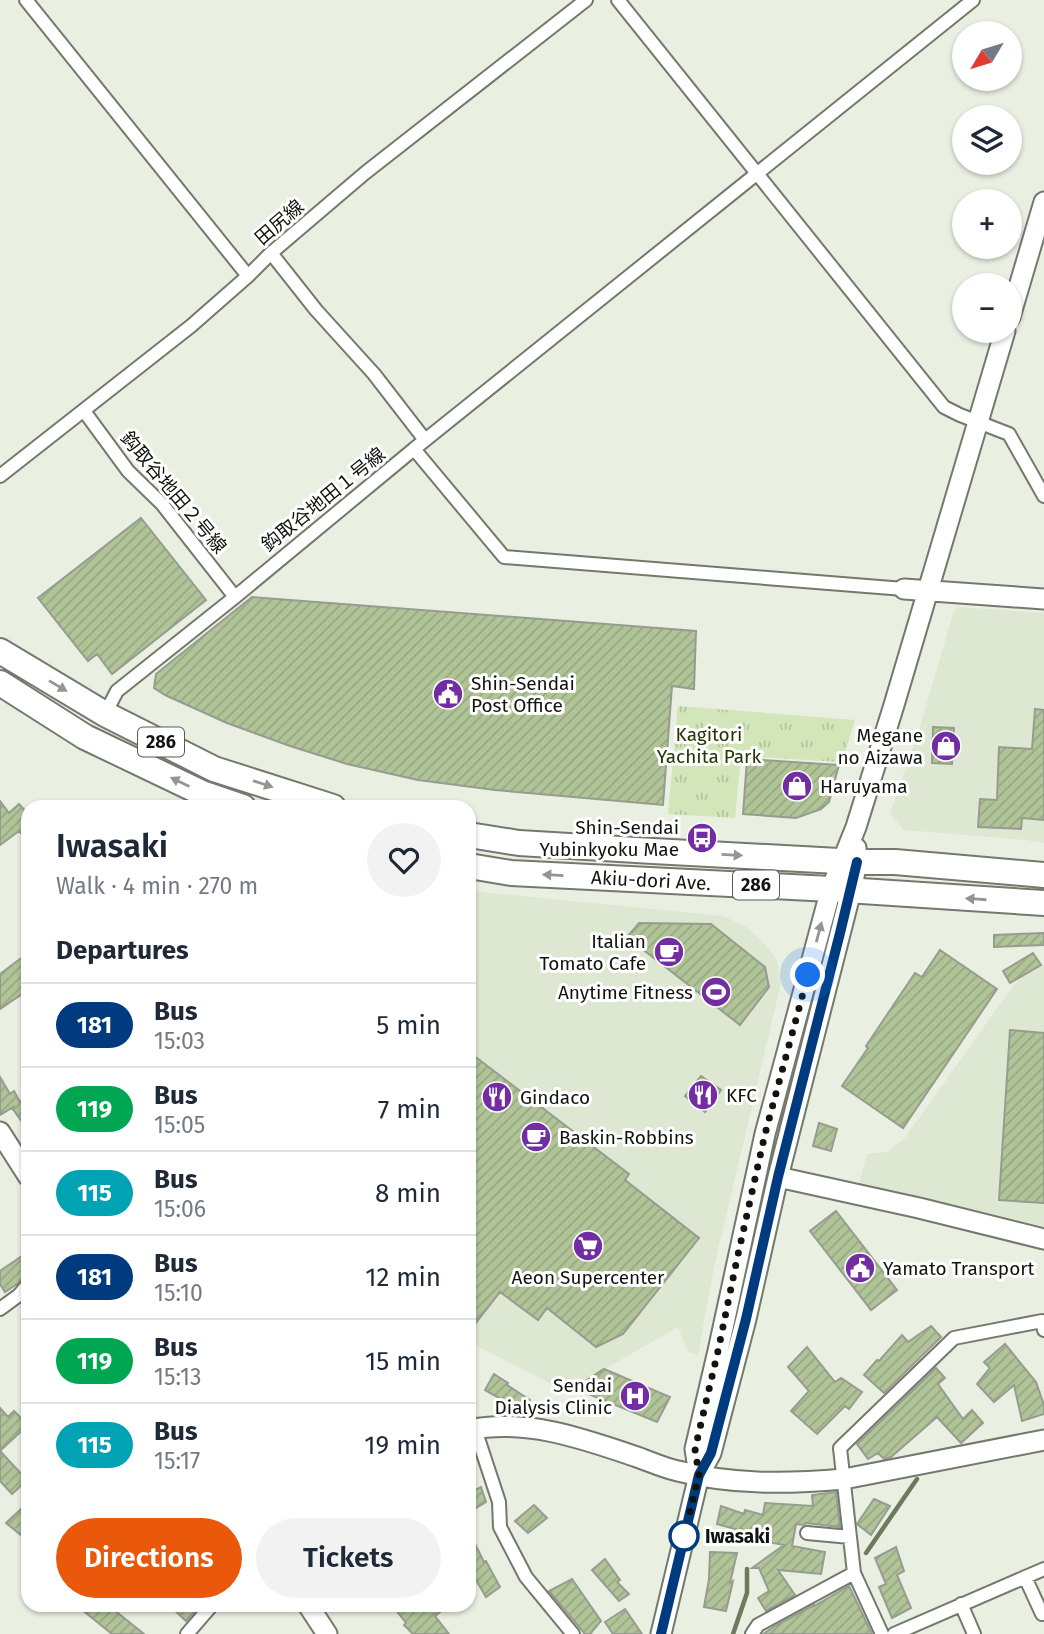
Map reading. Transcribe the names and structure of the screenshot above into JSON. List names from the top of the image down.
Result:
{
  "streets": {
    "highway": ["286", "Akiu-dori Ave."],
    "street": ["田尻線", "鈎取谷地田２号線", "鈎取谷地田１号線"]
  },
  "crossings": [
    ["田尻線", "鈎取谷地田２号線"],
    ["鈎取谷地田２号線", "鈎取谷地田１号線"],
    ["鈎取谷地田１号線", "286"]
  ],
  "parks": ["Kagitori Yachita Park"],
  "places": {
    "public building": ["Shin-Sendai Post Office", "Yamato Transport"],
    "shop": ["Megane no Aizawa", "Haruyama"],
    "bus stop": ["Shin-Sendai Yubinkyoku Mae"],
    "cafe": ["Italian Tomato Cafe", "Baskin-Robbins"],
    "sports": ["Anytime Fitness"],
    "restaurant": ["KFC", "Gindaco"],
    "supermarket": ["Aeon Supercenter"],
    "hospital": ["Sendai Dialysis Clinic"],
    "other": ["Iwasaki"]
  },
  "lines": ["bus line 181"],
  "north": "bottom left",
  "page": {
    "map_buttons": ["+", "−"],
    "heading": [
      ["Iwasaki", "Walk · 4 min · 270 m"],
      "Departures"
    ],
    "list": [
      {
        "mark": "181",
        "name": "Bus",
        "note": "15:03",
        "value": "5 min"
      },
      {
        "mark": "119",
        "name": "Bus",
        "note": "15:05",
        "value": "7 min"
      },
      {
        "mark": "115",
        "name": "Bus",
        "note": "15:06",
        "value": "8 min"
      },
      {
        "mark": "181",
        "name": "Bus",
        "note": "15:10",
        "value": "12 min"
      },
      {
        "mark": "119",
        "name": "Bus",
        "note": "15:13",
        "value": "15 min"
      },
      {
        "mark": "115",
        "name": "Bus",
        "note": "15:17",
        "value": "19 min"
      }
    ],
    "buttons": ["Directions", "Tickets"]
  }
}
